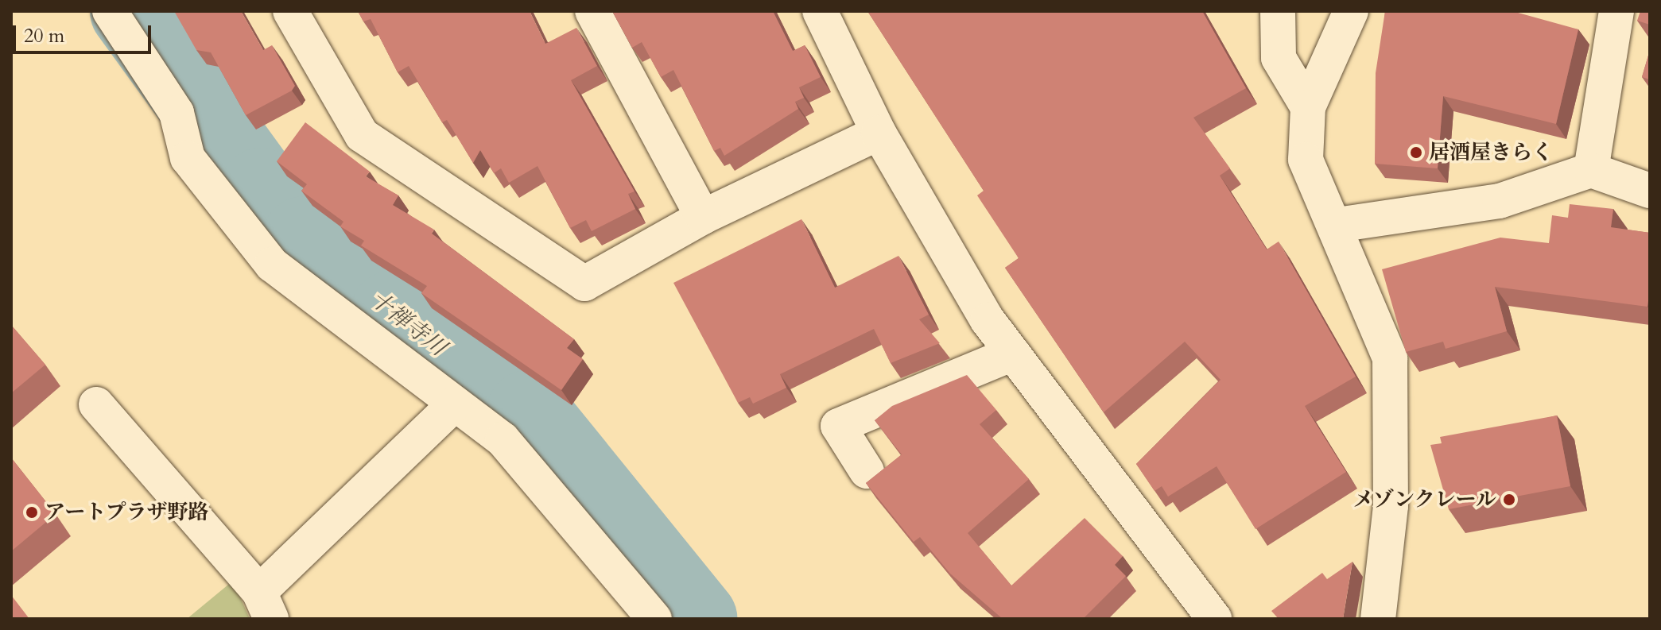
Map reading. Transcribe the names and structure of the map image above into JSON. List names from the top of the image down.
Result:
{
  "water": ["十禅寺川"],
  "places": ["居酒屋きらく", "メゾンクレール", "アートプラザ野路"],
  "scale_bar": "20 m"
}
